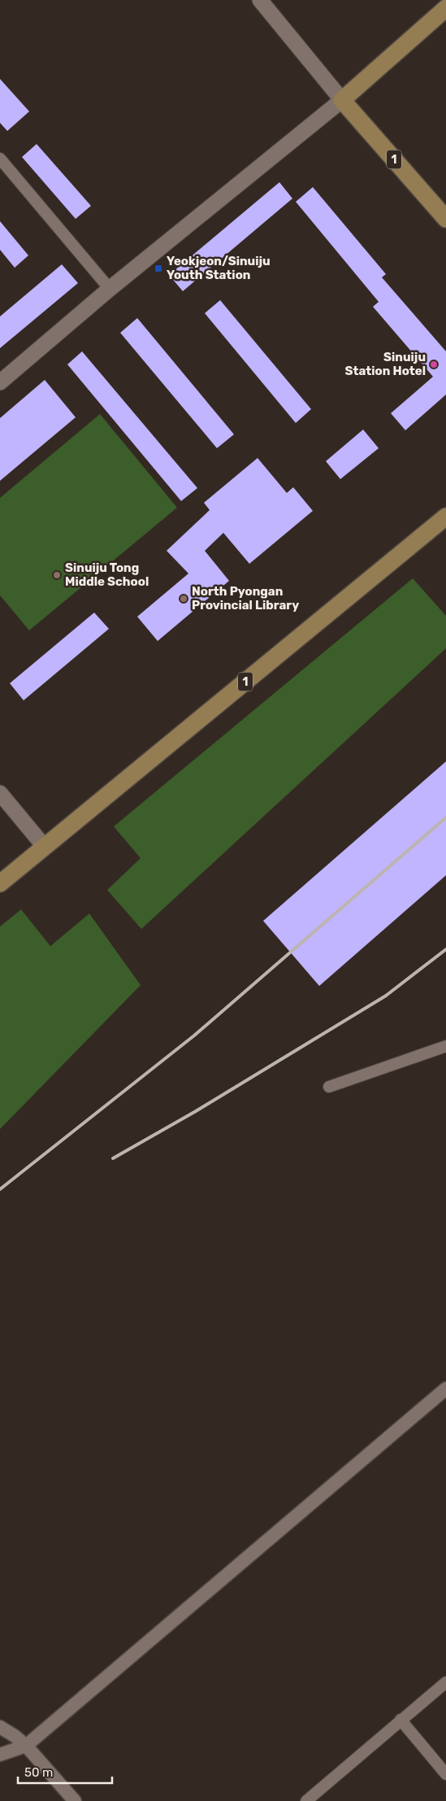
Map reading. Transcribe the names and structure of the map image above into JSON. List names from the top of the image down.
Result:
{
  "streets": {
    "main road": ["1"]
  },
  "places": {
    "transit": ["Yeokjeon/Sinuiju Youth Station"],
    "other": ["Sinuiju Station Hotel", "Sinuiju Tong Middle School", "North Pyongan Provincial Library"]
  },
  "scale_bar": "50 m"
}
